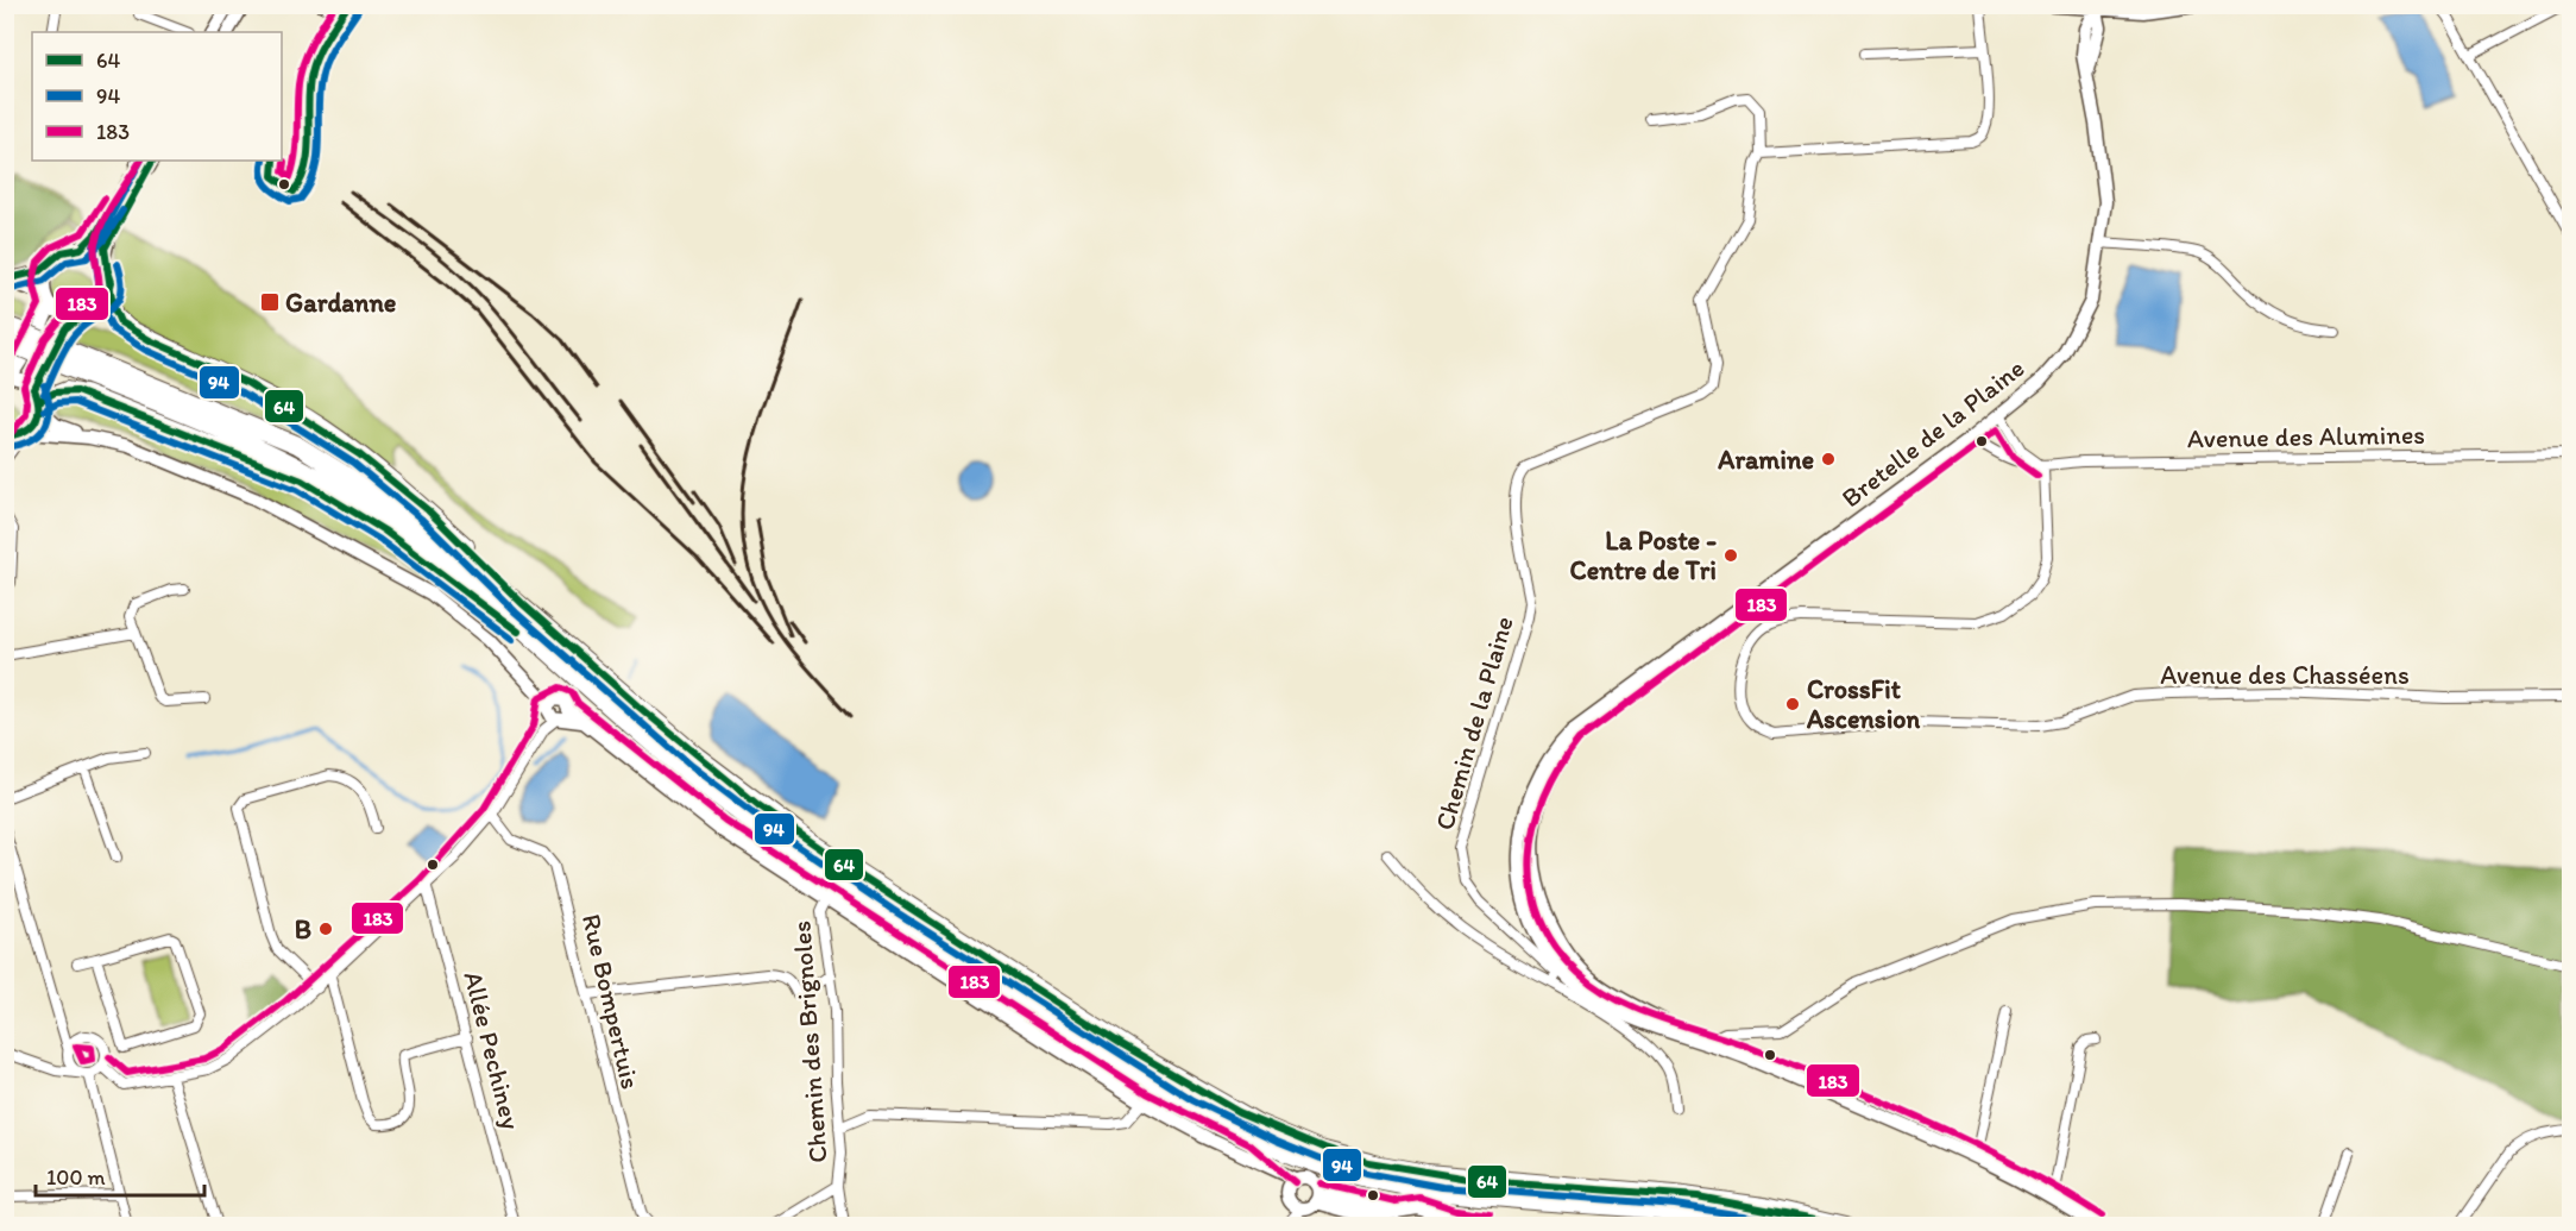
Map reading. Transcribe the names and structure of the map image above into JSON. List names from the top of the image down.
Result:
{
  "streets": {
    "main road": ["Bretelle de la Plaine"],
    "street": [
      "Avenue des Alumines",
      "Avenue des Chasséens",
      "Chemin de la Plaine",
      "Rue Bompertuis",
      "Chemin des Brignoles",
      "Allée Pechiney"
    ]
  },
  "crossings": [
    ["Bretelle de la Plaine", "Avenue des Alumines"],
    ["Bretelle de la Plaine", "Chemin de la Plaine"],
    ["Avenue des Alumines", "Avenue des Chasséens"]
  ],
  "places": {
    "transit": ["Gardanne"],
    "other": [
      "Aramine",
      "La Poste - Centre de Tri",
      "CrossFit Ascension",
      "B"
    ]
  },
  "lines": ["transit line 64", "transit line 183", "transit line 94"],
  "legend": ["64", "94", "183"],
  "scale_bar": "100 m"
}
